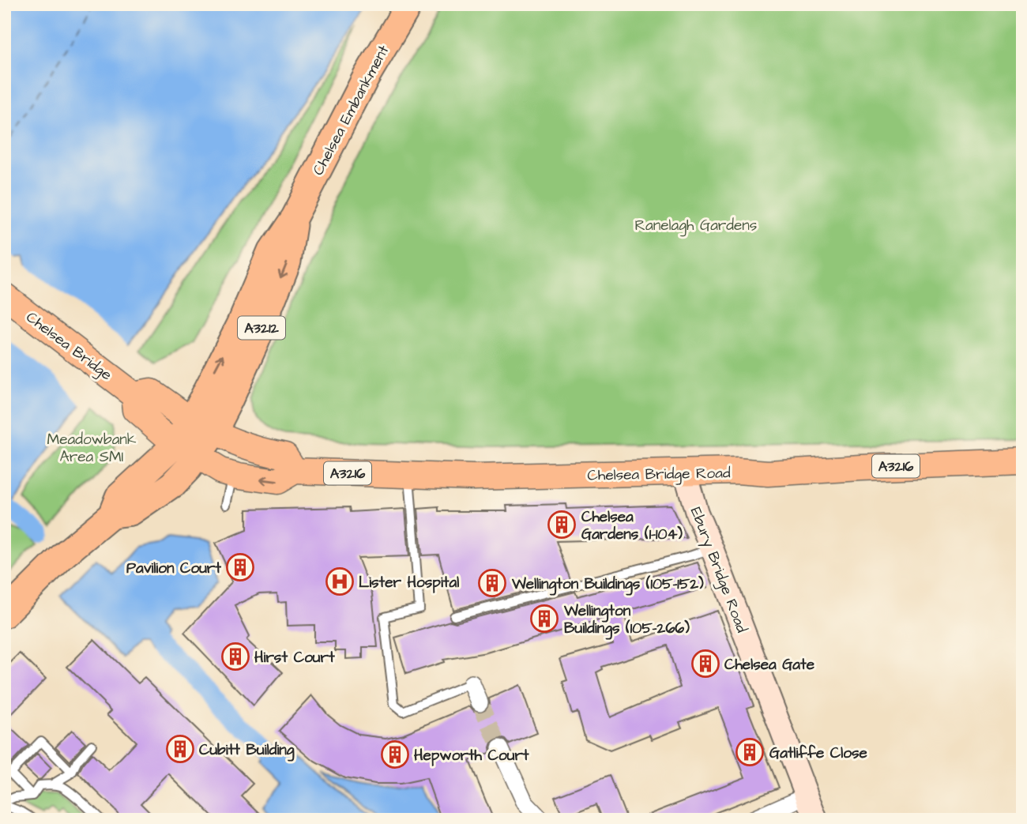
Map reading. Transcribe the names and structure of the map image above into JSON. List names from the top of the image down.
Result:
{
  "streets": {
    "highway": ["Chelsea Embankment", "A3212"],
    "main road": [
      "Chelsea Bridge",
      "A3216",
      "Chelsea Bridge Road",
      "Ebury Bridge Road"
    ]
  },
  "crossings": [
    ["Chelsea Embankment", "A3212"],
    ["A3212", "Chelsea Bridge"],
    ["A3212", "Chelsea Bridge Road"],
    ["Chelsea Bridge", "Chelsea Bridge Road"],
    ["Chelsea Bridge Road", "Ebury Bridge Road"]
  ],
  "parks": ["Ranelagh Gardens", "Meadowbank Area SMI"],
  "places": {
    "building": [
      "Chelsea Gardens (1-104)",
      "Pavilion Court",
      "Wellington Buildings (105-152)",
      "Wellington Buildings (105-266)",
      "Hirst Court",
      "Chelsea Gate",
      "Cubitt Building",
      "Gatliffe Close",
      "Hepworth Court"
    ],
    "hospital": ["Lister Hospital"]
  }
}
